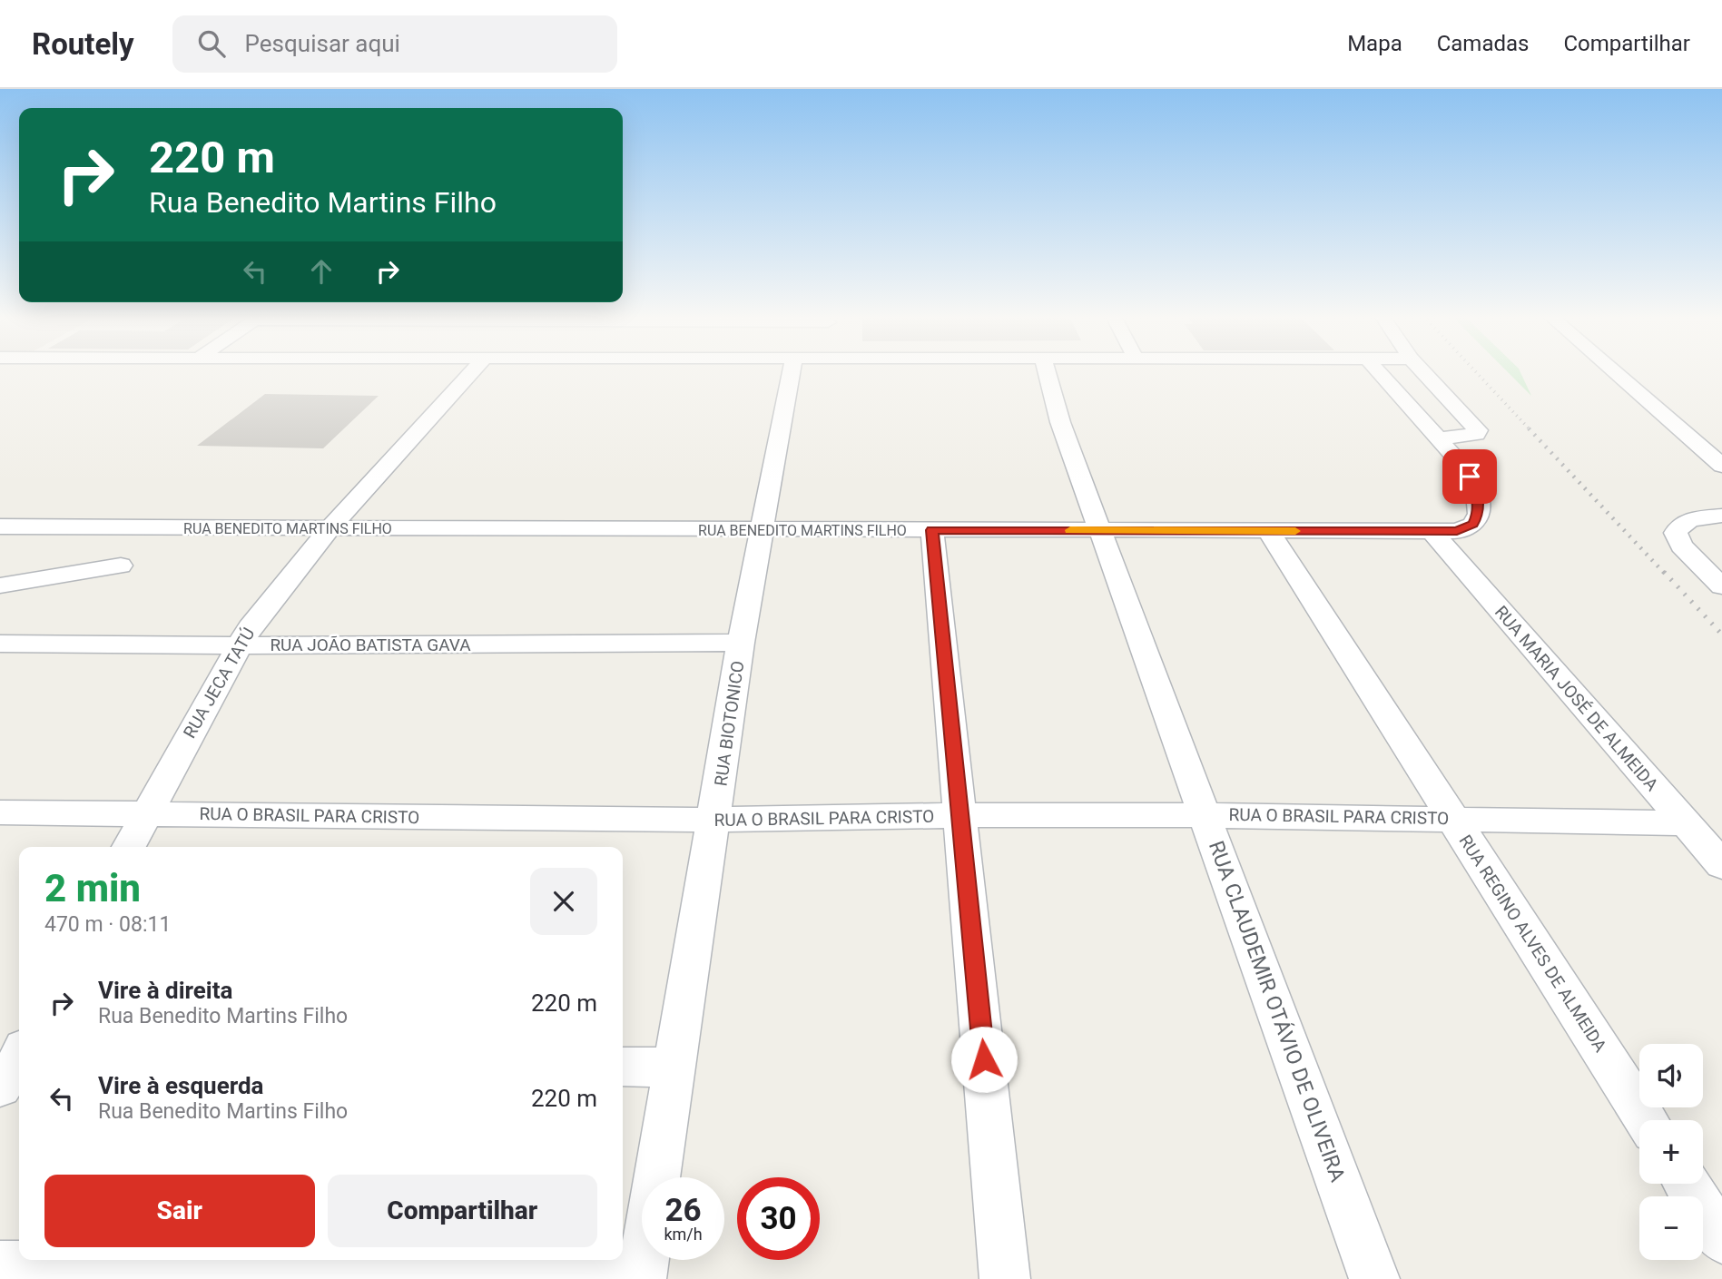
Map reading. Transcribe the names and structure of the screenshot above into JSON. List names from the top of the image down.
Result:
{
  "streets": {
    "street": [
      "RUA BENEDITO MARTINS FILHO",
      "RUA JOÃO BATISTA GAVA",
      "RUA JECA TATÚ",
      "RUA MARIA JOSÉ DE ALMEIDA",
      "RUA BIOTONICO",
      "RUA O BRASIL PARA CRISTO",
      "RUA REGINO ALVES DE ALMEIDA",
      "RUA CLAUDEMIR OTÁVIO DE OLIVEIRA"
    ]
  },
  "crossings": [
    ["RUA BENEDITO MARTINS FILHO", "RUA JECA TATÚ"],
    ["RUA BENEDITO MARTINS FILHO", "RUA MARIA JOSÉ DE ALMEIDA"],
    ["RUA BENEDITO MARTINS FILHO", "RUA BIOTONICO"],
    ["RUA BENEDITO MARTINS FILHO", "RUA REGINO ALVES DE ALMEIDA"],
    ["RUA BENEDITO MARTINS FILHO", "RUA CLAUDEMIR OTÁVIO DE OLIVEIRA"],
    ["RUA JOÃO BATISTA GAVA", "RUA JECA TATÚ"],
    ["RUA JOÃO BATISTA GAVA", "RUA BIOTONICO"],
    ["RUA JECA TATÚ", "RUA O BRASIL PARA CRISTO"],
    ["RUA MARIA JOSÉ DE ALMEIDA", "RUA O BRASIL PARA CRISTO"],
    ["RUA BIOTONICO", "RUA O BRASIL PARA CRISTO"],
    ["RUA O BRASIL PARA CRISTO", "RUA REGINO ALVES DE ALMEIDA"],
    ["RUA O BRASIL PARA CRISTO", "RUA CLAUDEMIR OTÁVIO DE OLIVEIRA"]
  ],
  "page": {
    "header": "Routely",
    "search": "Pesquisar aqui",
    "nav": ["Mapa", "Camadas", "Compartilhar"],
    "turn": ["220 m", "Rua Benedito Martins Filho"],
    "heading": ["2 min", "470 m · 08:11"],
    "list": [
      {
        "name": "Vire à direita",
        "note": "Rua Benedito Martins Filho",
        "value": "220 m"
      },
      {
        "name": "Vire à esquerda",
        "note": "Rua Benedito Martins Filho",
        "value": "220 m"
      }
    ],
    "map_buttons": ["+", "−"],
    "buttons": ["Sair", "Compartilhar"],
    "speed": "26 km/h",
    "limit": "30"
  }
}
